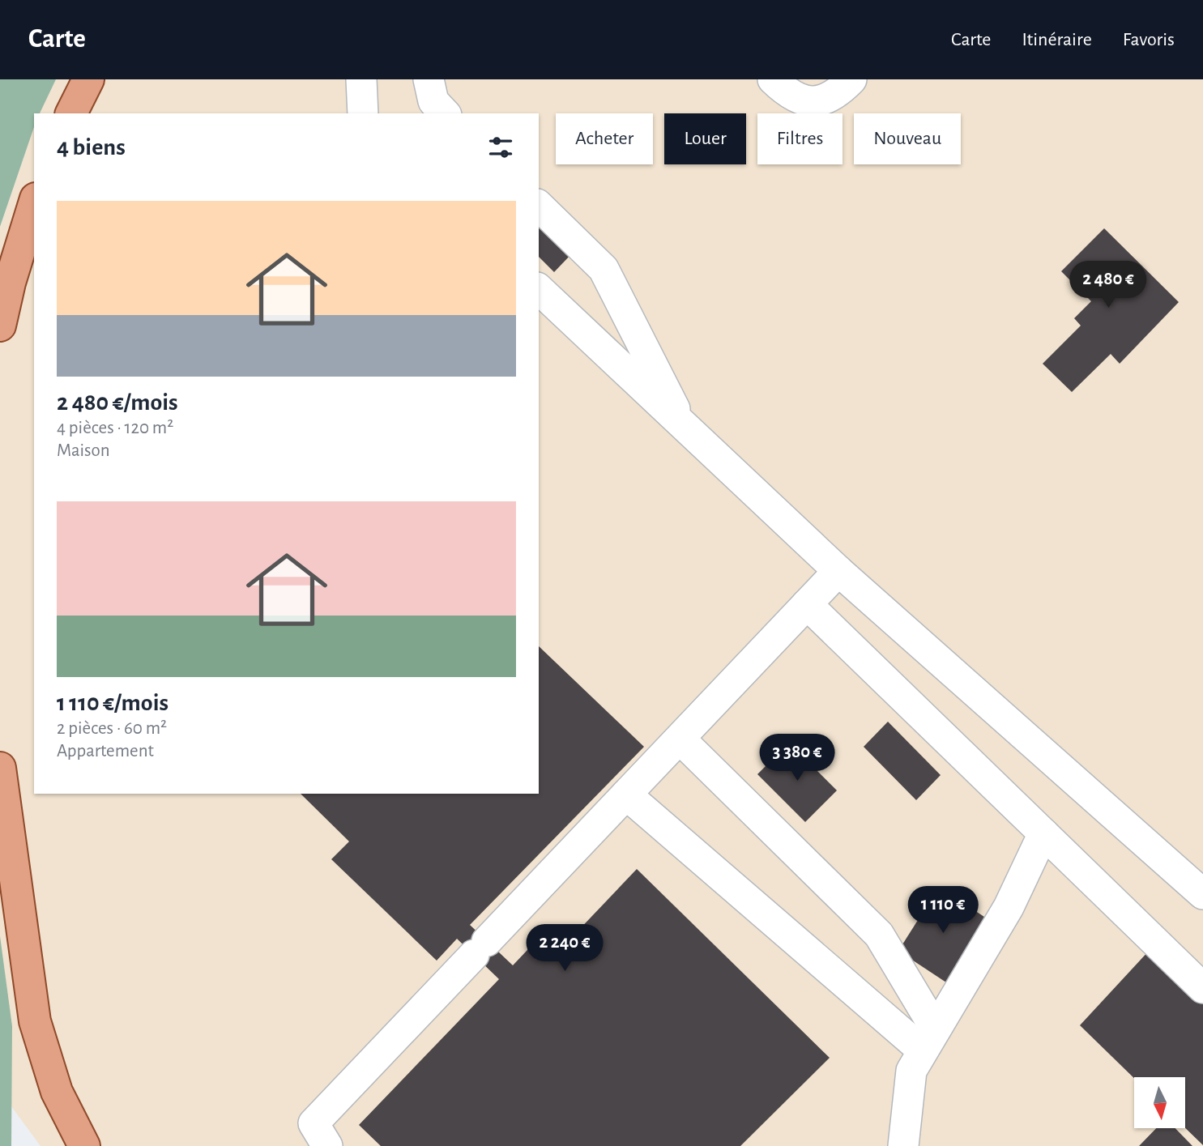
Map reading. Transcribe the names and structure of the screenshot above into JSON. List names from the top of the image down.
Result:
{
  "north": "bottom",
  "page": {
    "header": "Carte",
    "nav": ["Carte", "Itinéraire", "Favoris"],
    "chip": [
      "Acheter",
      "Louer",
      "Filtres",
      "Nouveau"
    ],
    "heading": "4 biens",
    "list": [
      {
        "name": "2 480 €/mois",
        "note": "4 pièces · 120 m² · Maison"
      },
      {
        "name": "1 110 €/mois",
        "note": "2 pièces · 60 m² · Appartement"
      }
    ],
    "price": [
      "2 480 €",
      "3 380 €",
      "1 110 €",
      "2 240 €"
    ]
  }
}
